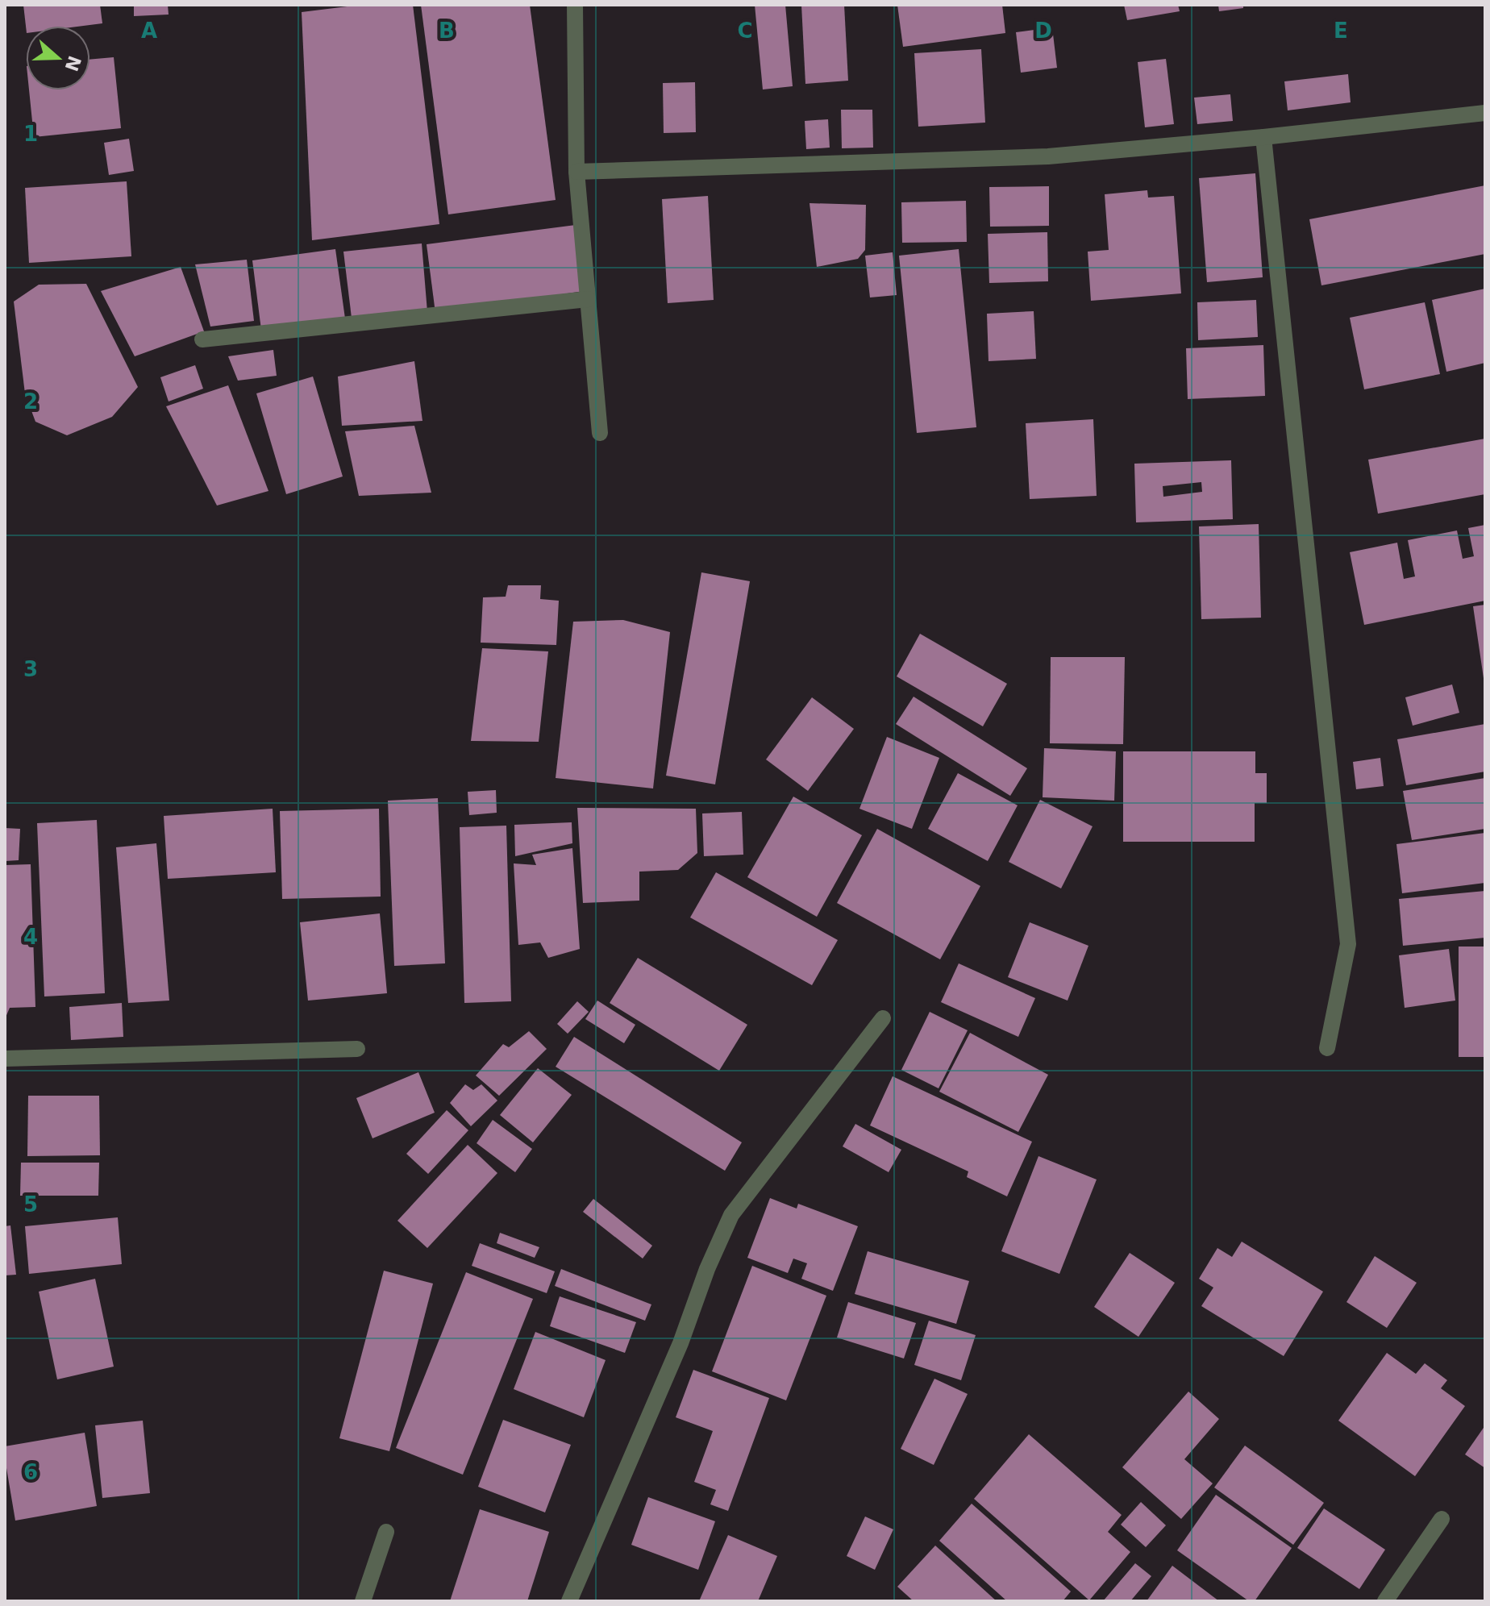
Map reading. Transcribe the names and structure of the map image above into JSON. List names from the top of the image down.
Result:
{
  "north": "right",
  "grid": {
    "columns": [
      "A",
      "B",
      "C",
      "D",
      "E"
    ],
    "rows": [
      "1",
      "2",
      "3",
      "4",
      "5",
      "6"
    ]
  }
}
